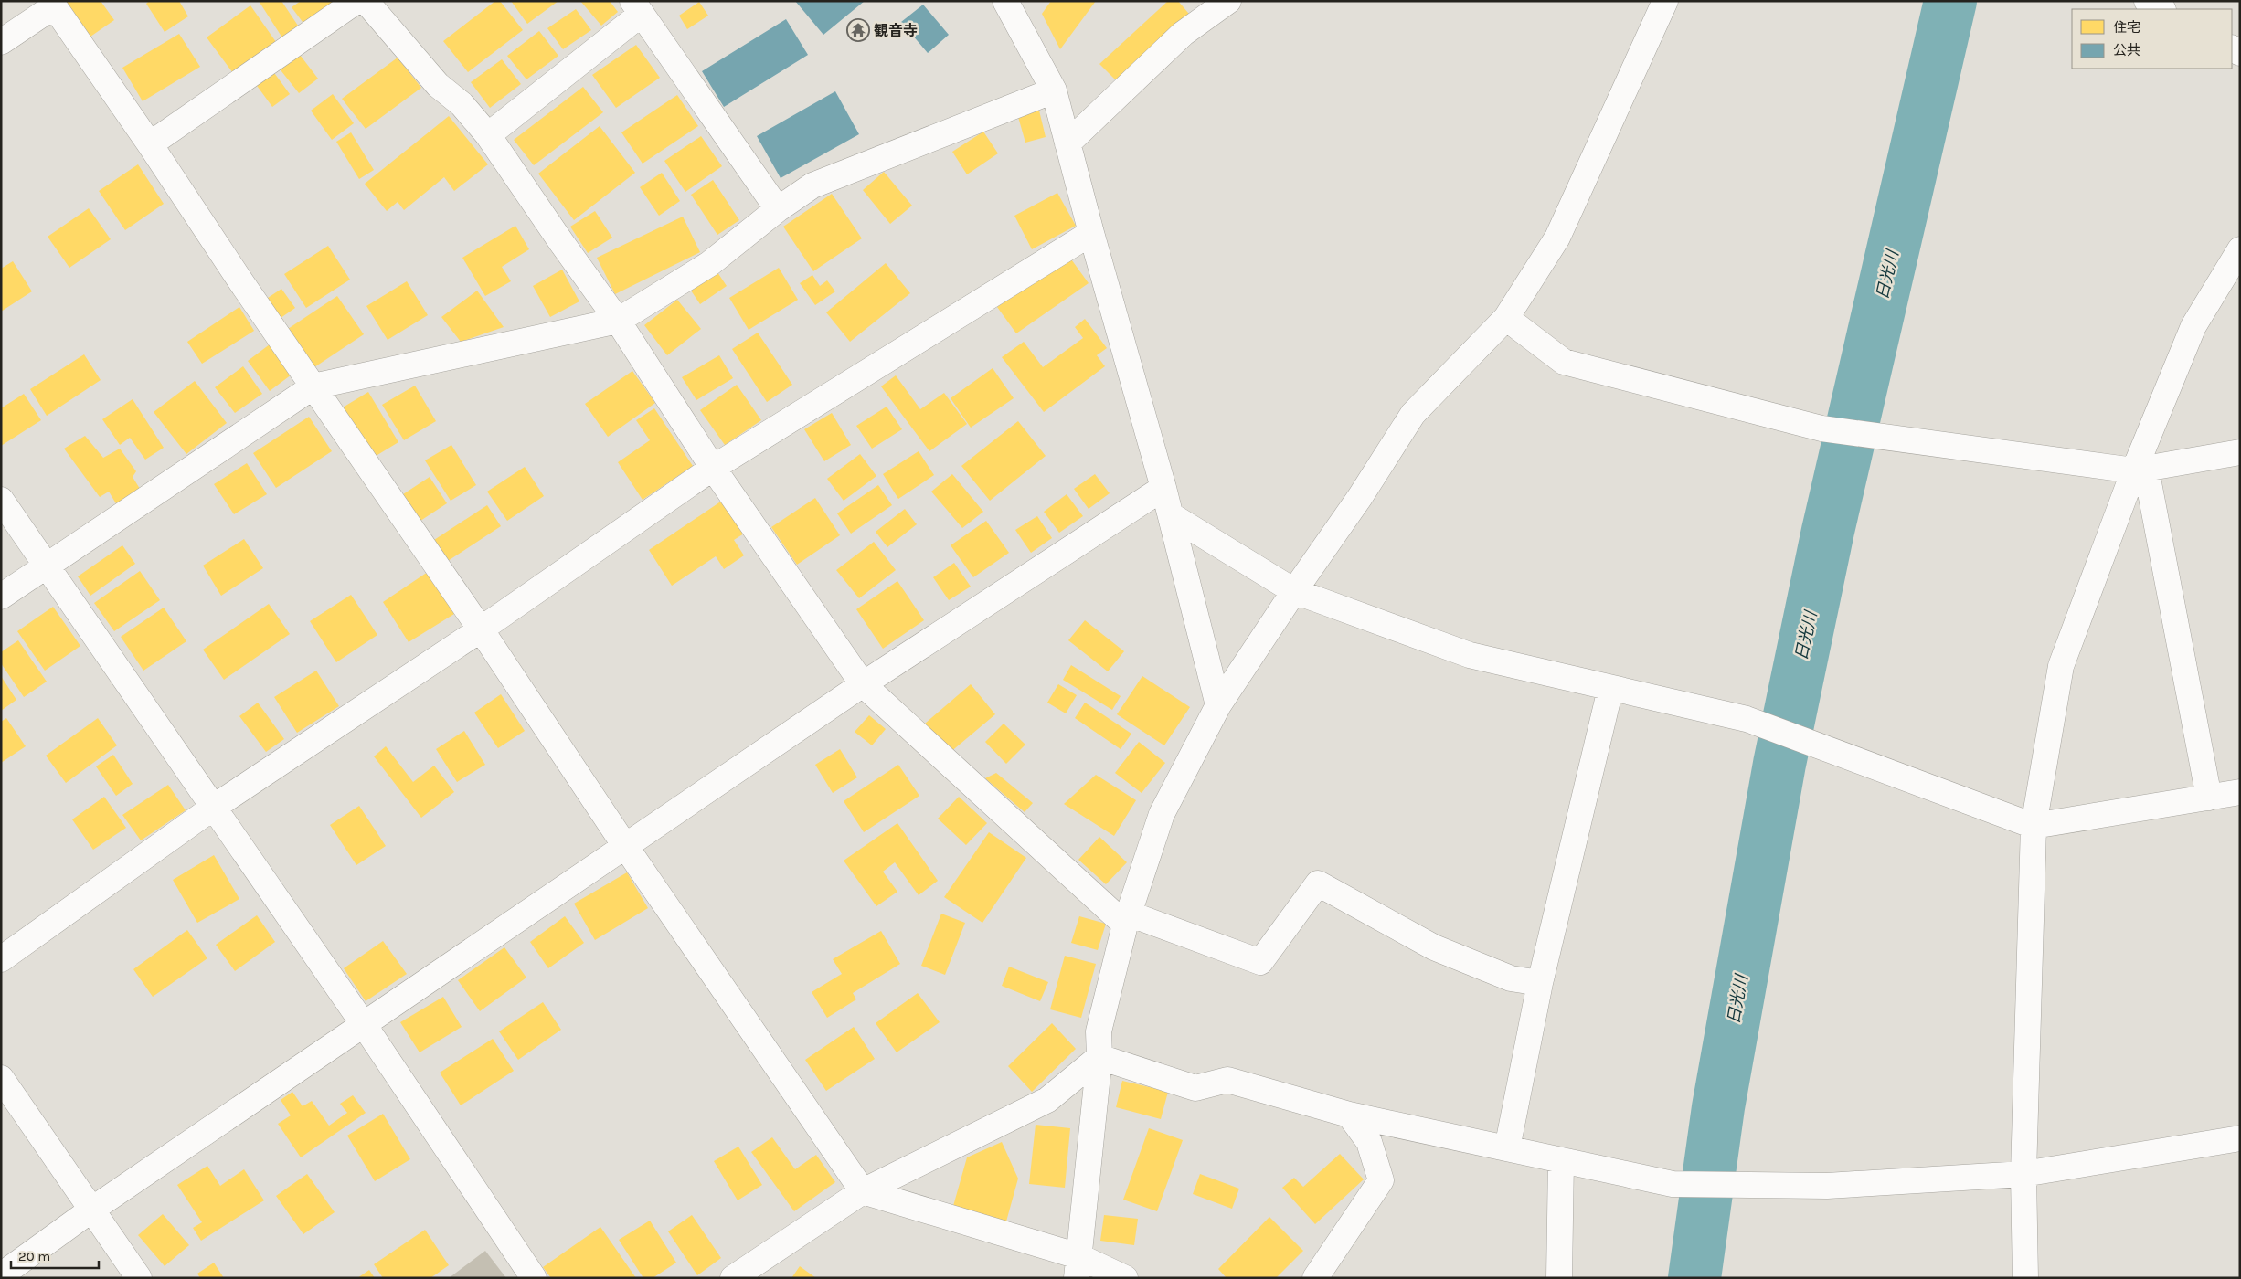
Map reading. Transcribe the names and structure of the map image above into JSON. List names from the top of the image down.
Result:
{
  "water": ["日光川"],
  "places": {
    "temple": ["観音寺"]
  },
  "legend": ["住宅", "公共"],
  "scale_bar": "20 m"
}
